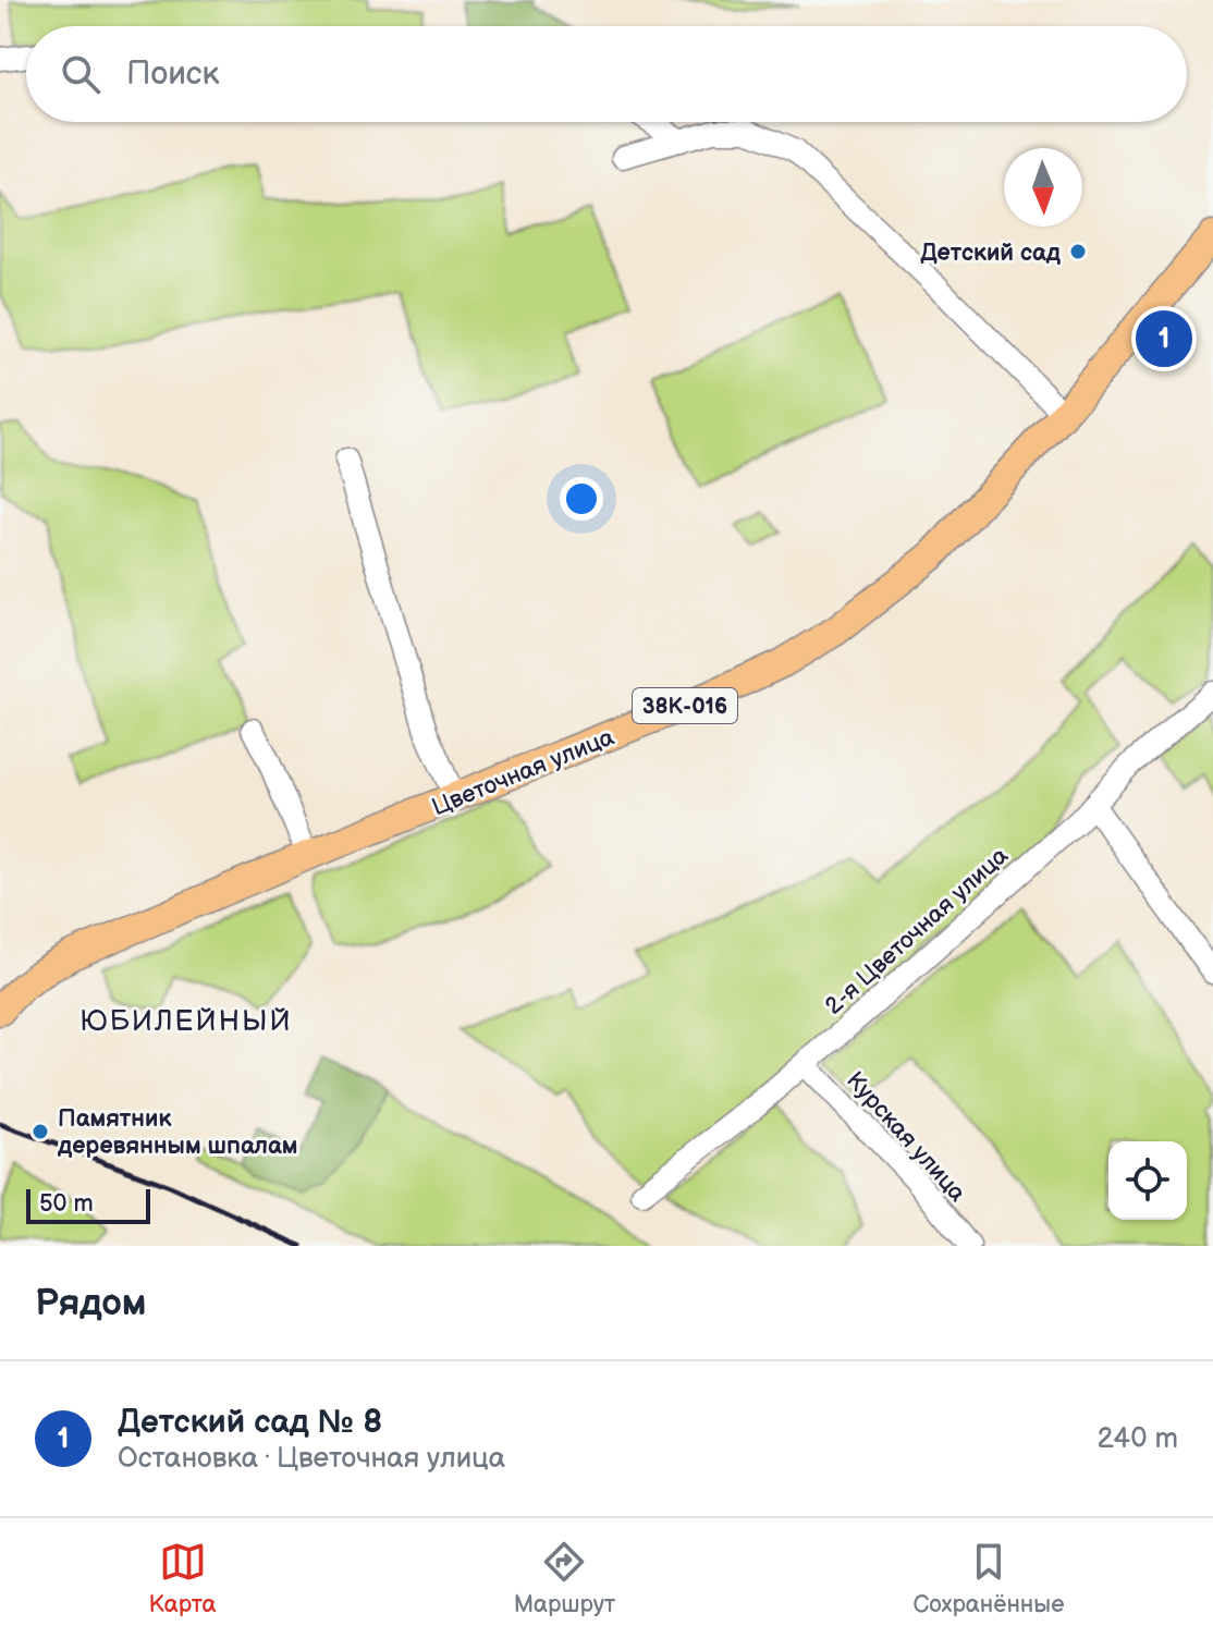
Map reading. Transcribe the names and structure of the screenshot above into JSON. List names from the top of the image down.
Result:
{
  "streets": {
    "main road": ["38К-016", "Цветочная улица"],
    "street": ["2-я Цветочная улица", "Курская улица"]
  },
  "crossings": [
    ["2-я Цветочная улица", "Курская улица"]
  ],
  "districts": ["ЮБИЛЕЙНЫЙ"],
  "places": ["Детский сад", "Памятник деревянным шпалам"],
  "scale_bar": "50 m",
  "north": "bottom",
  "page": {
    "search": "Поиск",
    "pins": "1",
    "scale": "50 m",
    "heading": "Рядом",
    "list": [
      {
        "mark": "1",
        "name": "Детский сад № 8",
        "note": "Остановка · Цветочная улица",
        "value": "240 m"
      }
    ],
    "nav": ["Карта", "Маршрут", "Сохранённые"]
  }
}
